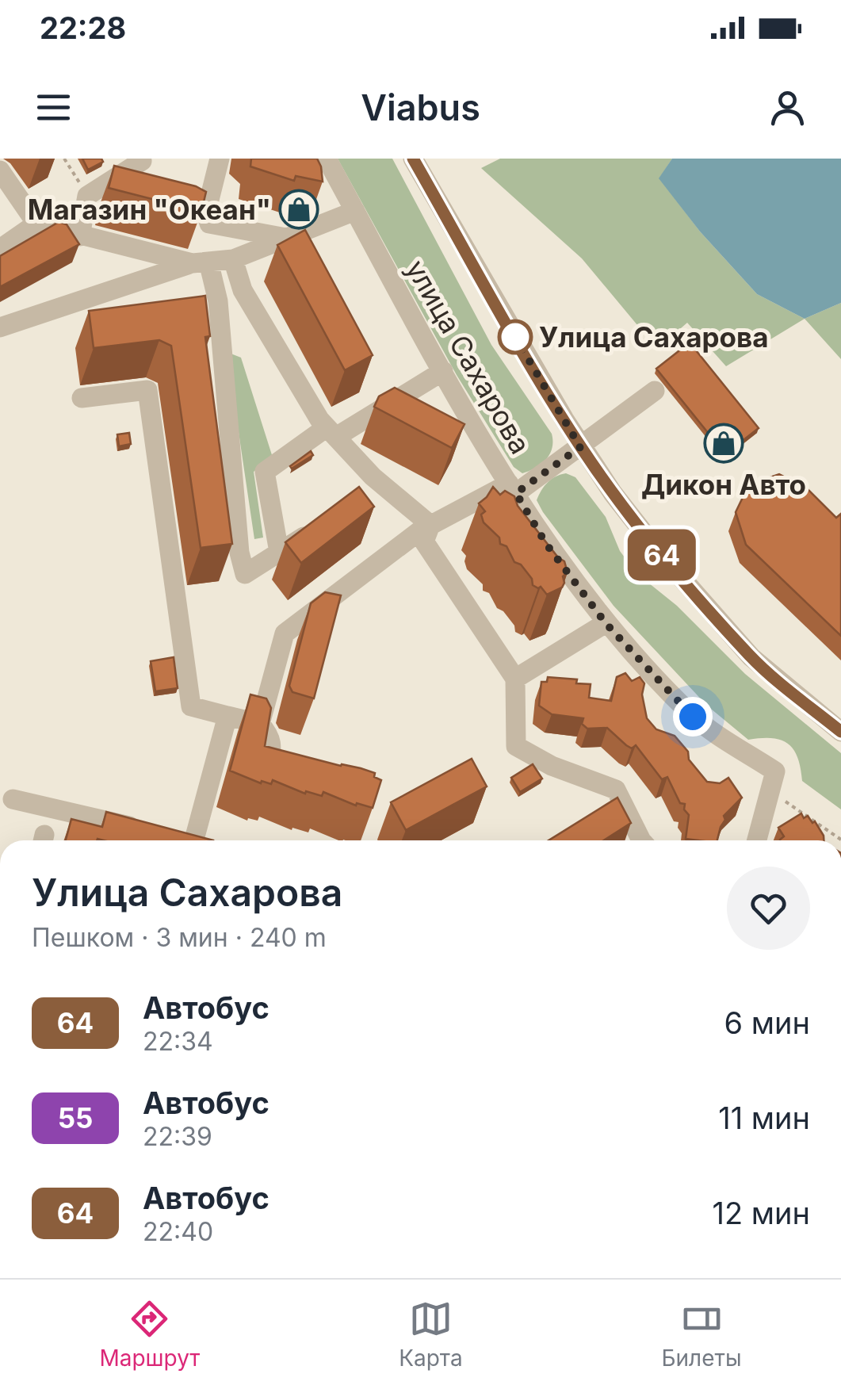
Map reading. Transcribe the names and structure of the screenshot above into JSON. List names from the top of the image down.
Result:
{
  "streets": {
    "street": ["улица Сахарова"]
  },
  "places": {
    "shop": ["Магазин \"Океан\"", "Дикон Авто"],
    "other": ["Улица Сахарова"]
  },
  "lines": ["bus line 64"],
  "page": {
    "status": "22:28",
    "header": "Viabus",
    "on_map": "64",
    "heading": ["Улица Сахарова", "Пешком · 3 мин · 240 m"],
    "list": [
      {
        "mark": "64",
        "name": "Автобус",
        "note": "22:34",
        "value": "6 мин"
      },
      {
        "mark": "55",
        "name": "Автобус",
        "note": "22:39",
        "value": "11 мин"
      },
      {
        "mark": "64",
        "name": "Автобус",
        "note": "22:40",
        "value": "12 мин"
      }
    ],
    "tabs": ["Маршрут", "Карта", "Билеты"]
  }
}
